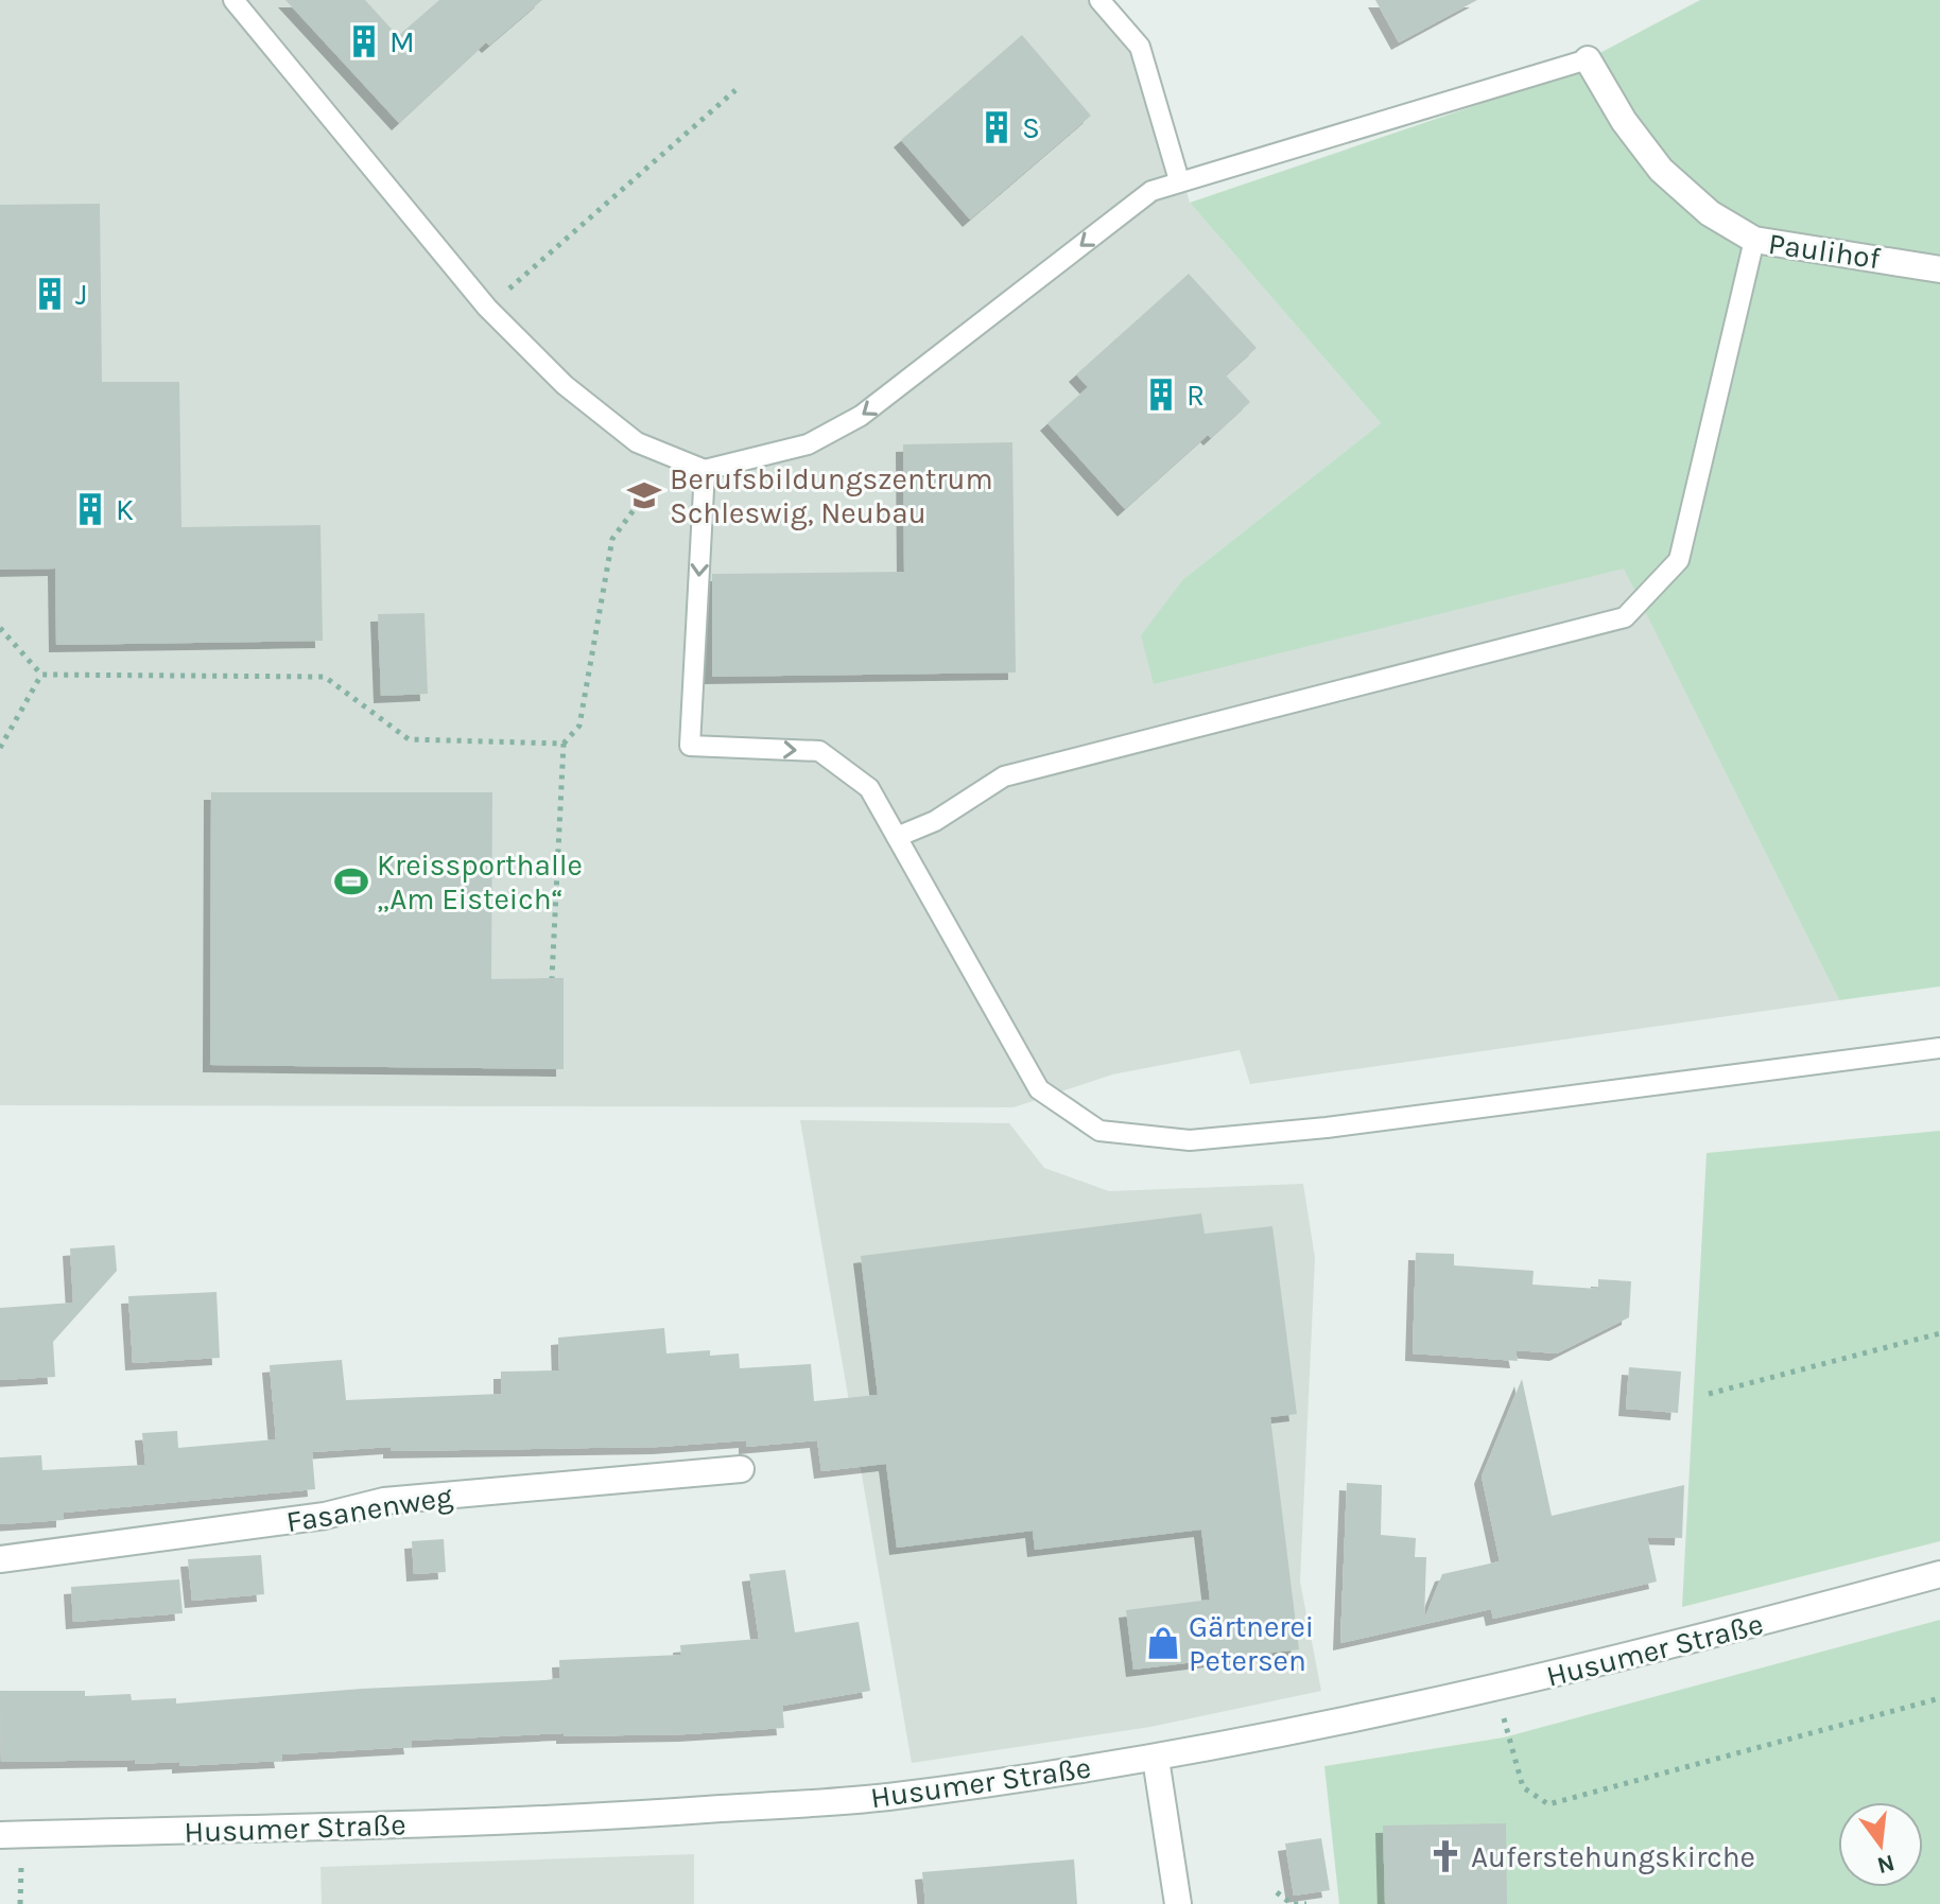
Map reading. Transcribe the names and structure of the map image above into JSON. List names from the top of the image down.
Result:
{
  "streets": {
    "street": ["Paulihof", "Fasanenweg", "Husumer Straße"]
  },
  "places": {
    "building": [
      "M",
      "S",
      "J",
      "R",
      "K"
    ],
    "school or university": ["Berufsbildungszentrum Schleswig, Neubau"],
    "sports": ["Kreissporthalle „Am Eisteich“"],
    "shop": ["Gärtnerei Petersen"],
    "church": ["Auferstehungskirche"]
  },
  "north": "bottom"
}
